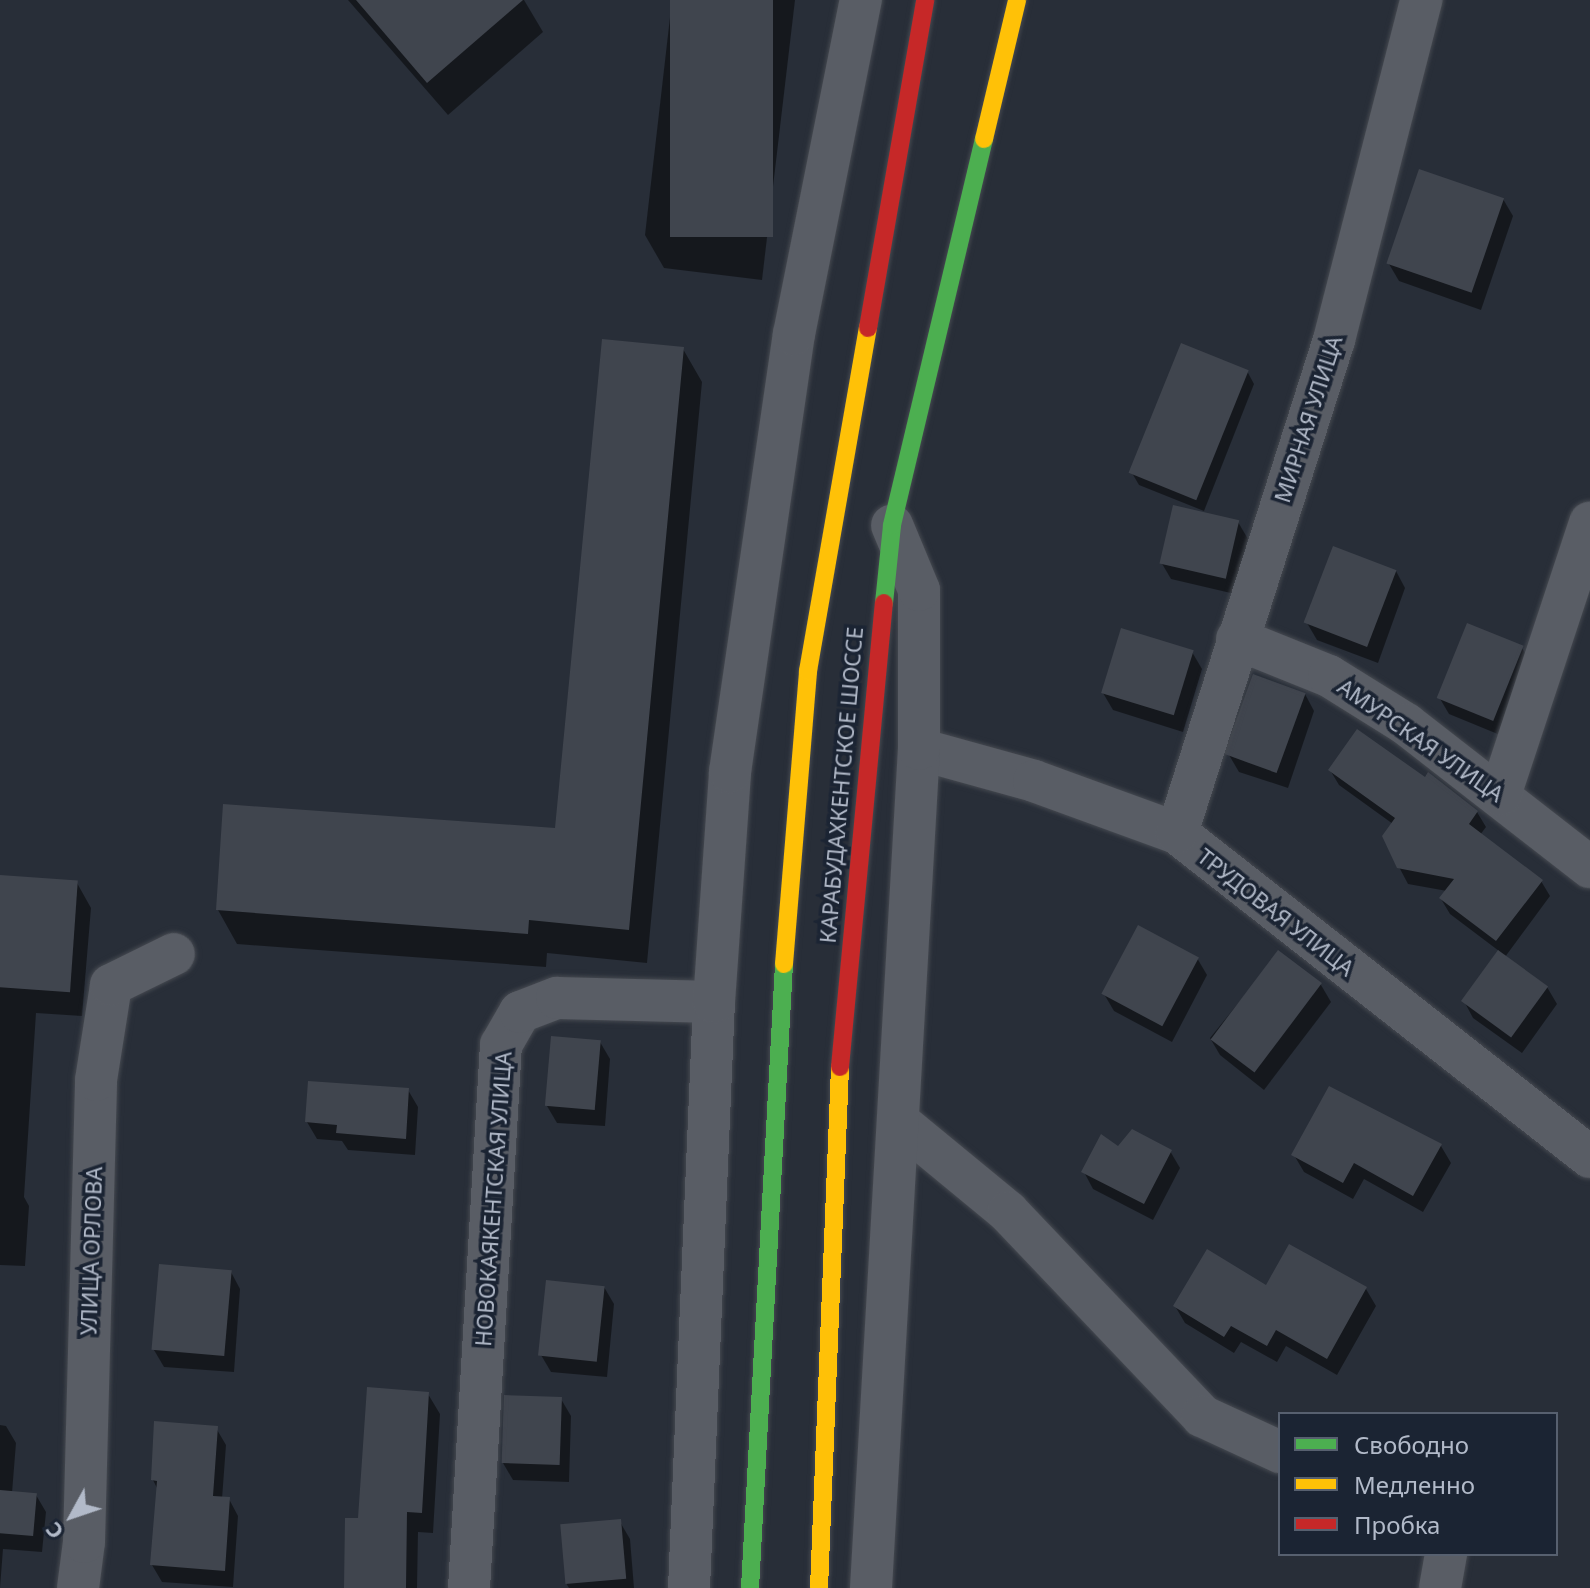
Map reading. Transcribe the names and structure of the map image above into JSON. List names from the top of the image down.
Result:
{
  "streets": {
    "highway": ["КАРАБУДАХКЕНТСКОЕ ШОССЕ"],
    "street": [
      "МИРНАЯ УЛИЦА",
      "АМУРСКАЯ УЛИЦА",
      "ТРУДОВАЯ УЛИЦА",
      "НОВОКАЯКЕНТСКАЯ УЛИЦА",
      "УЛИЦА ОРЛОВА"
    ]
  },
  "crossings": [
    ["МИРНАЯ УЛИЦА", "АМУРСКАЯ УЛИЦА"],
    ["МИРНАЯ УЛИЦА", "ТРУДОВАЯ УЛИЦА"]
  ],
  "legend": ["Свободно", "Медленно", "Пробка"],
  "north": "bottom left"
}
